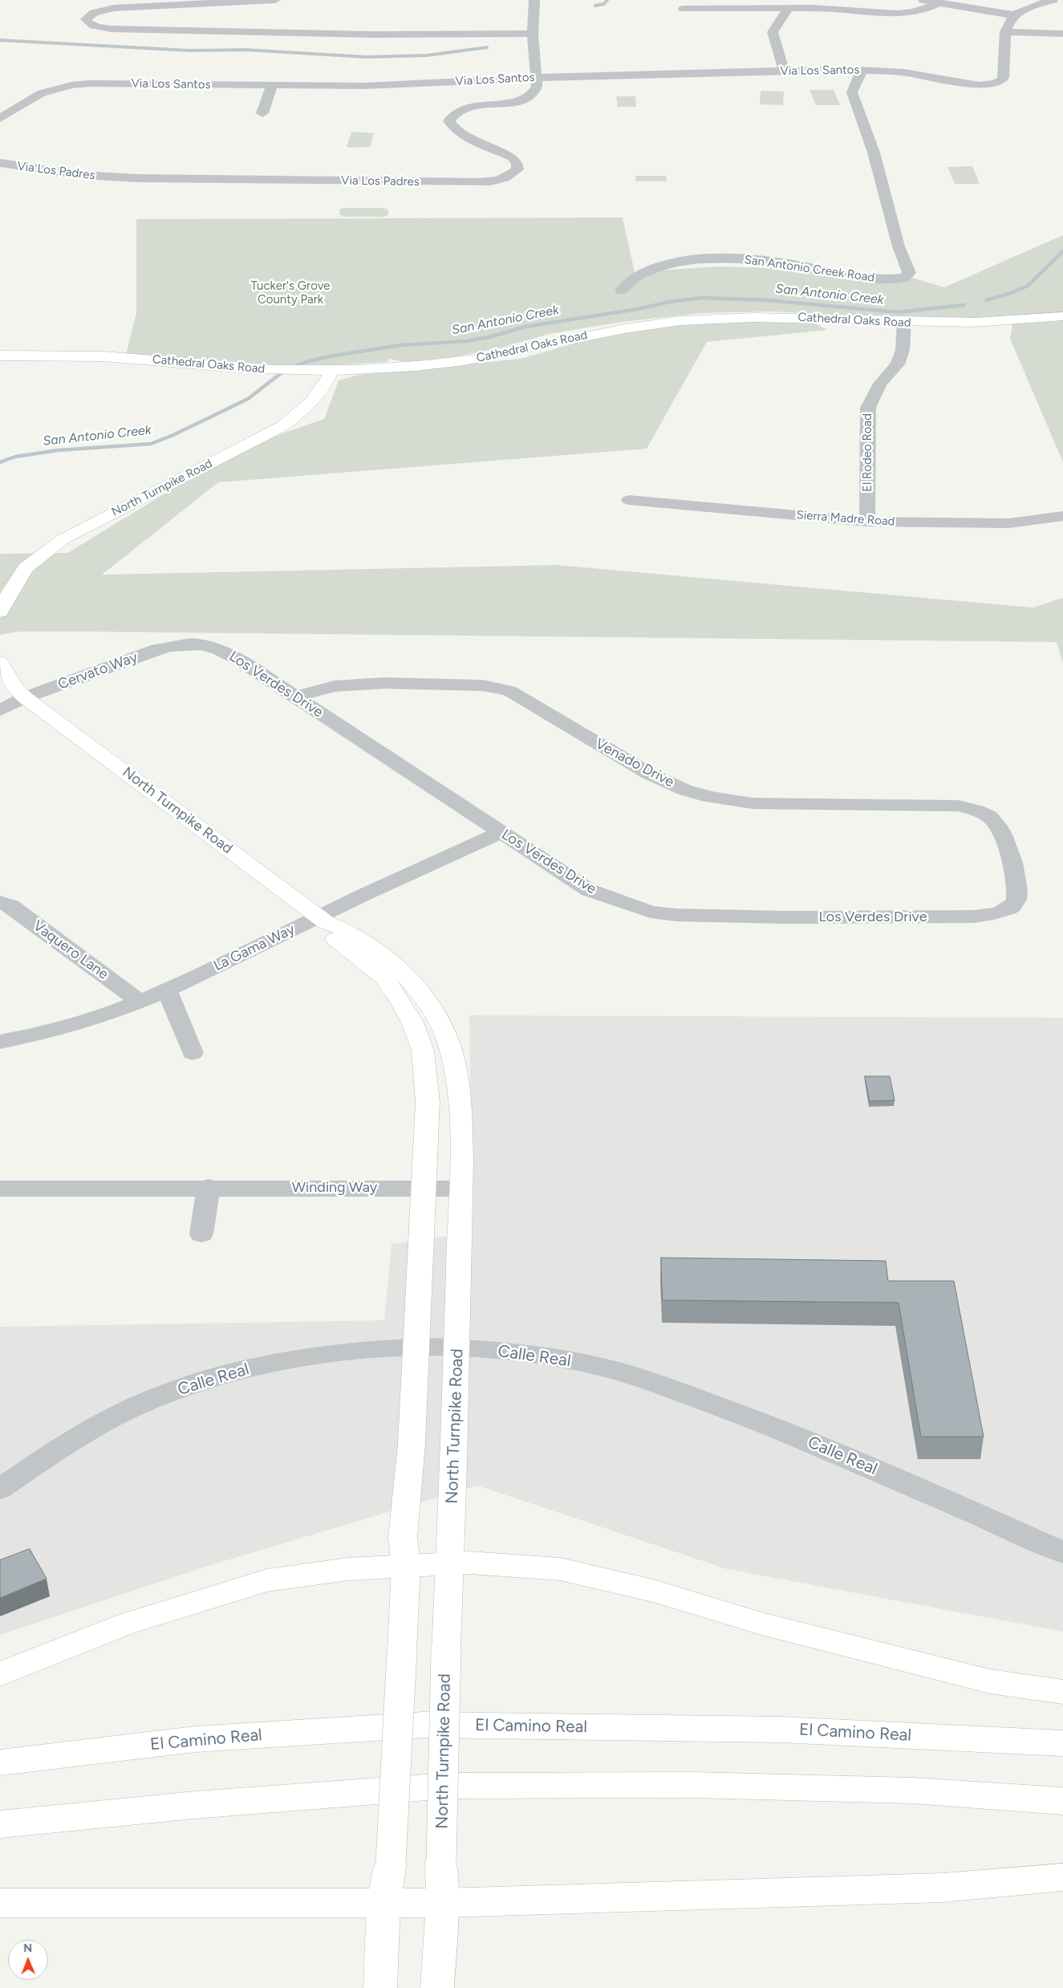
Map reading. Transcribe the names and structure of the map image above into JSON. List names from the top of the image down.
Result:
{
  "streets": {
    "main road": ["Cathedral Oaks Road", "North Turnpike Road", "El Camino Real"],
    "street": [
      "Via Los Santos",
      "Via Los Padres",
      "San Antonio Creek Road",
      "El Rodeo Road",
      "Sierra Madre Road",
      "Cervato Way",
      "Los Verdes Drive",
      "Venado Drive",
      "La Gama Way",
      "Vaquero Lane",
      "Winding Way",
      "Calle Real"
    ]
  },
  "crossings": [
    ["Via Los Santos", "Via Los Padres"],
    ["Via Los Santos", "San Antonio Creek Road"],
    ["Cathedral Oaks Road", "El Rodeo Road"],
    ["Cathedral Oaks Road", "North Turnpike Road"],
    ["El Rodeo Road", "Sierra Madre Road"],
    ["North Turnpike Road", "Cervato Way"],
    ["North Turnpike Road", "La Gama Way"],
    ["North Turnpike Road", "Winding Way"],
    ["North Turnpike Road", "Calle Real"],
    ["Cervato Way", "Los Verdes Drive"],
    ["Los Verdes Drive", "Venado Drive"],
    ["Los Verdes Drive", "La Gama Way"],
    ["La Gama Way", "Vaquero Lane"]
  ],
  "water": ["San Antonio Creek"],
  "parks": ["Tucker's Grove County Park"],
  "north": "top"
}
